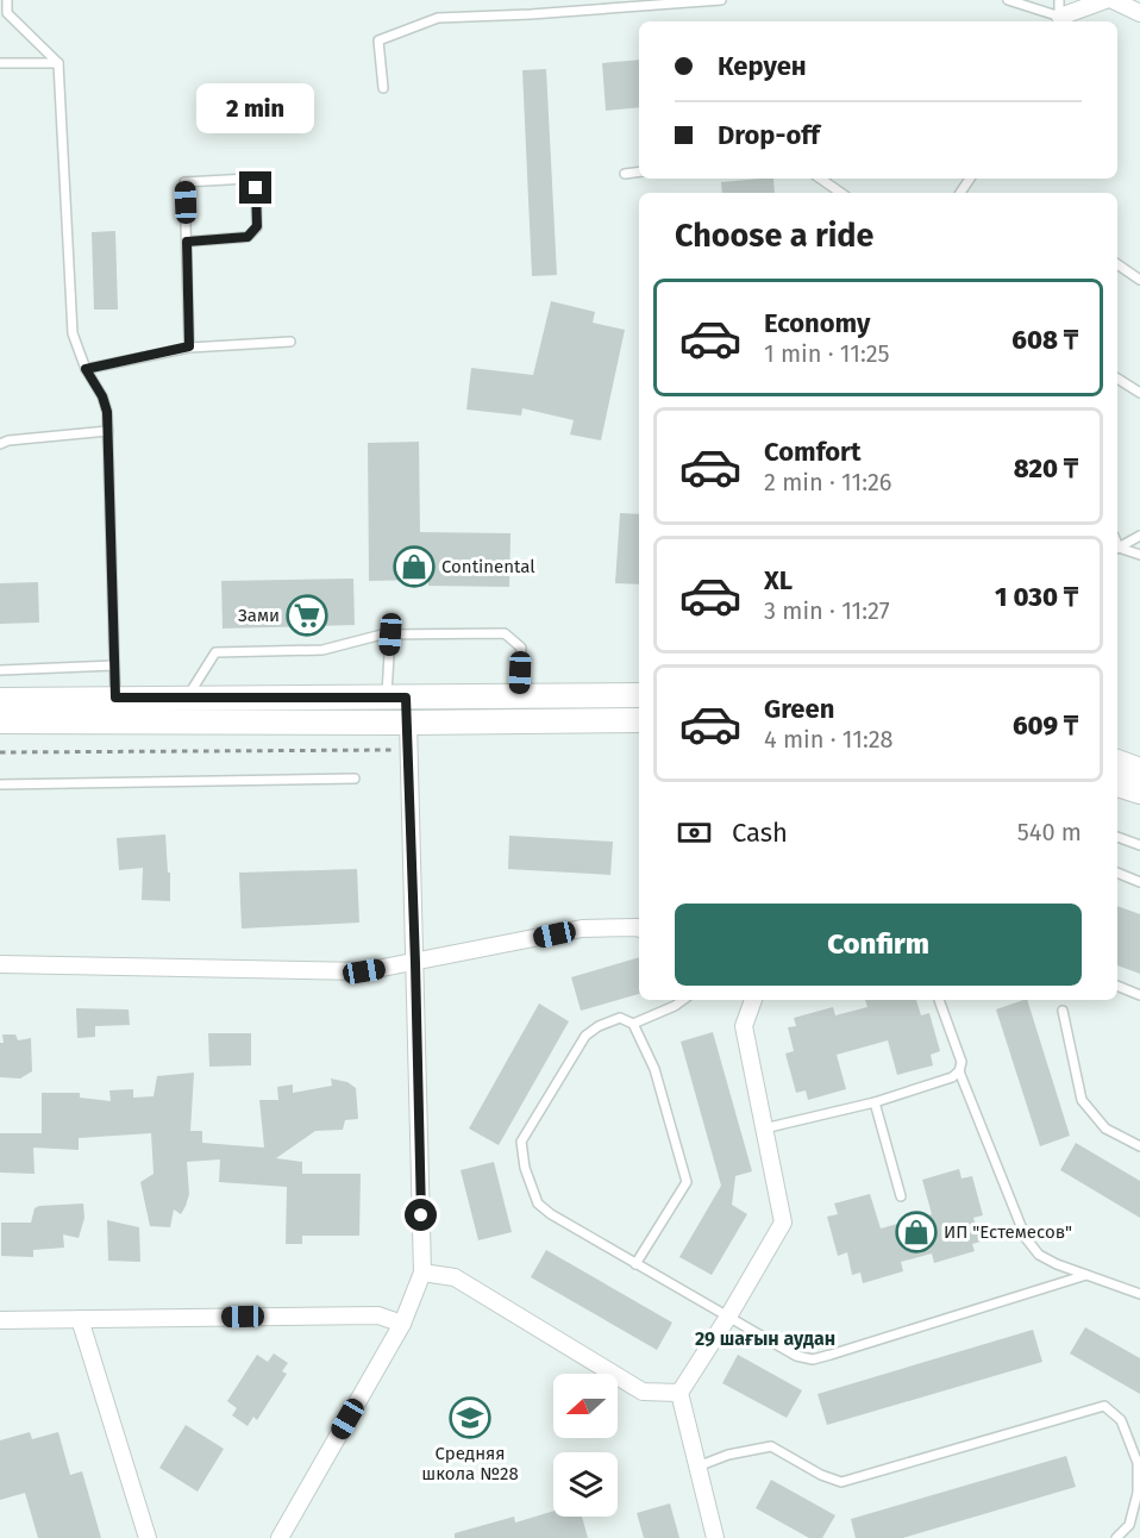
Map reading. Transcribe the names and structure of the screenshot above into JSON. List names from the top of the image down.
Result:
{
  "districts": ["29 шағын аудан"],
  "places": {
    "shop": ["Continental", "ИП \"Естемесов\""],
    "supermarket": ["Зами"],
    "school or university": ["Средняя школа №28"]
  },
  "north": "left",
  "page": {
    "banner": ["Керуен", "Drop-off"],
    "bubble": "2 min",
    "heading": "Choose a ride",
    "list": [
      {
        "name": "Economy",
        "note": "1 min · 11:25",
        "value": "608 ₸"
      },
      {
        "name": "Comfort",
        "note": "2 min · 11:26",
        "value": "820 ₸"
      },
      {
        "name": "XL",
        "note": "3 min · 11:27",
        "value": "1 030 ₸"
      },
      {
        "name": "Green",
        "note": "4 min · 11:28",
        "value": "609 ₸"
      }
    ],
    "pay": ["Cash", "540 m"],
    "buttons": "Confirm"
  }
}
